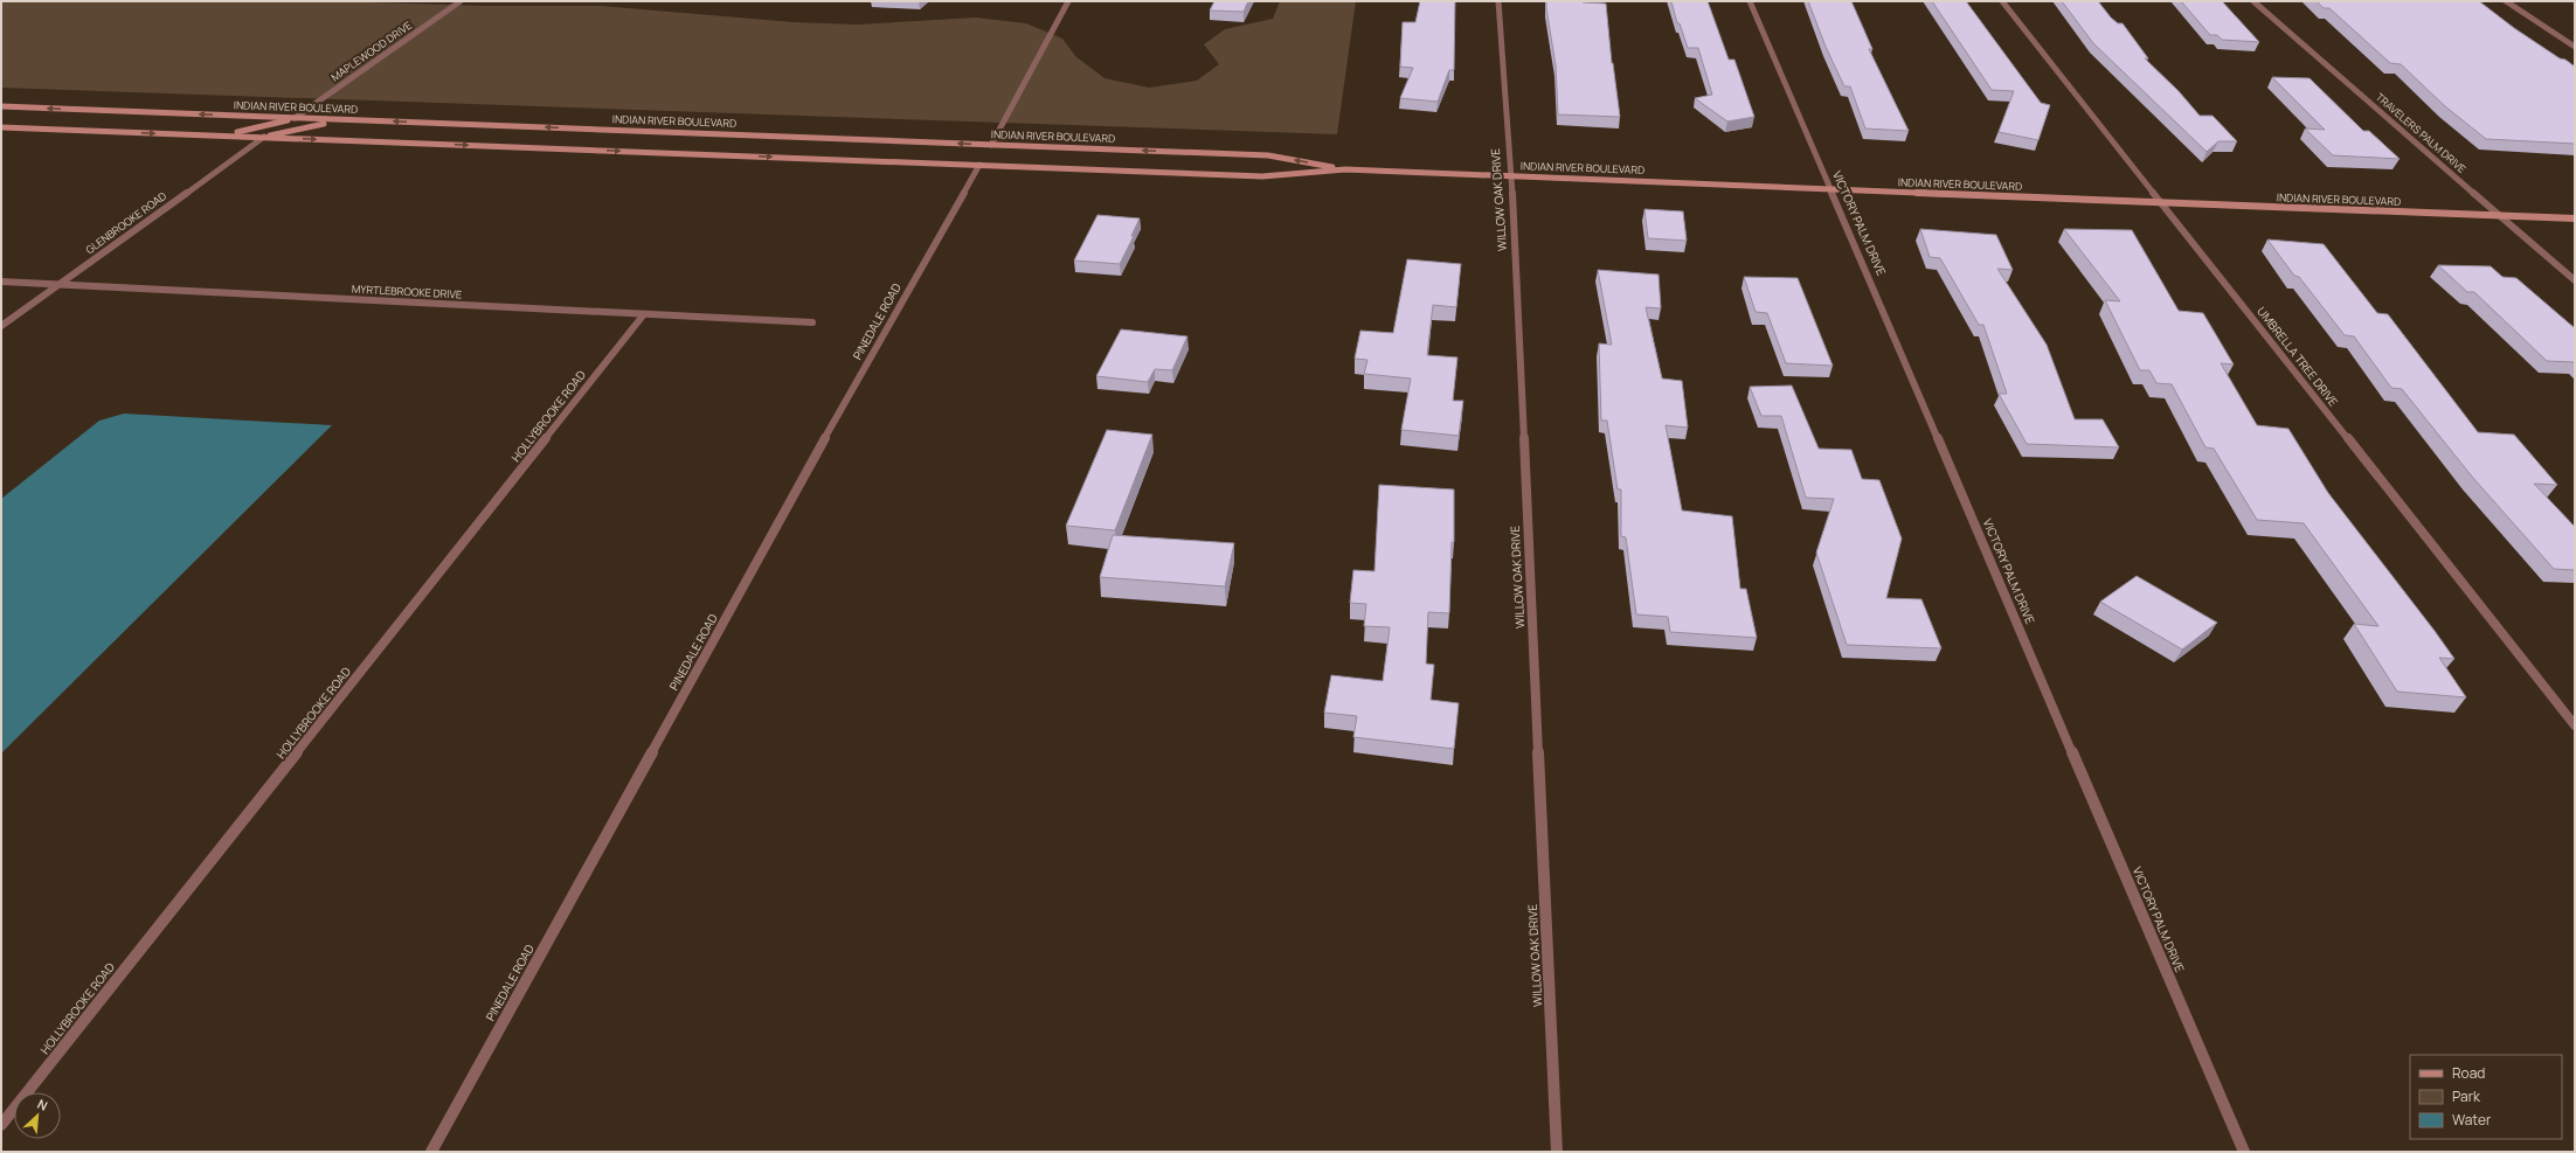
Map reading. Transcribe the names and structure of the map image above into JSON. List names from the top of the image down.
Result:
{
  "streets": {
    "main road": ["INDIAN RIVER BOULEVARD"],
    "street": [
      "MAPLEWOOD DRIVE",
      "TRAVELERS PALM DRIVE",
      "WILLOW OAK DRIVE",
      "GLENBROOKE ROAD",
      "VICTORY PALM DRIVE",
      "MYRTLEBROOKE DRIVE",
      "PINEDALE ROAD",
      "UMBRELLA TREE DRIVE",
      "HOLLYBROOKE ROAD"
    ]
  },
  "crossings": [
    ["MAPLEWOOD DRIVE", "INDIAN RIVER BOULEVARD"],
    ["INDIAN RIVER BOULEVARD", "TRAVELERS PALM DRIVE"],
    ["INDIAN RIVER BOULEVARD", "WILLOW OAK DRIVE"],
    ["INDIAN RIVER BOULEVARD", "GLENBROOKE ROAD"],
    ["INDIAN RIVER BOULEVARD", "VICTORY PALM DRIVE"],
    ["INDIAN RIVER BOULEVARD", "PINEDALE ROAD"],
    ["INDIAN RIVER BOULEVARD", "UMBRELLA TREE DRIVE"],
    ["GLENBROOKE ROAD", "MYRTLEBROOKE DRIVE"],
    ["MYRTLEBROOKE DRIVE", "HOLLYBROOKE ROAD"]
  ],
  "legend": ["Road", "Park", "Water"],
  "north": "top right"
}
